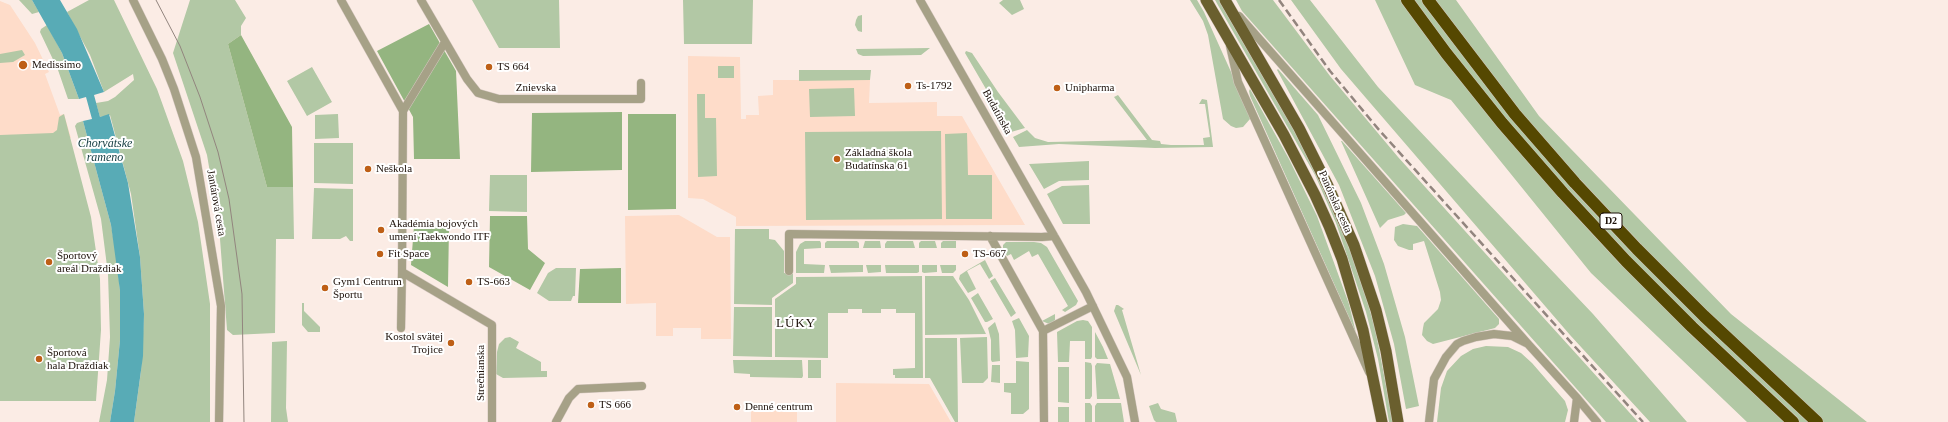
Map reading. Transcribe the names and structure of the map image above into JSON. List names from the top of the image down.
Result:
{
  "streets": {
    "highway": ["D2"],
    "main road": ["Panónska cesta"],
    "street": [
      "Znievska",
      "Budatínska",
      "Jantárová cesta",
      "Strečnianska"
    ]
  },
  "districts": ["LÚKY"],
  "water": ["Chorvátske rameno"],
  "places": [
    "Medissimo",
    "TS 664",
    "Ts-1792",
    "Unipharma",
    "Základná škola Budatínska 61",
    "Neškola",
    "Akadémia bojových umení Taekwondo ITF",
    "Fit Space",
    "TS-667",
    "Športový areál Draždiak",
    "TS-663",
    "Gym1 Centrum Športu",
    "Kostol svätej Trojice",
    "Športová hala Draždiak",
    "TS 666",
    "Denné centrum"
  ]
}
